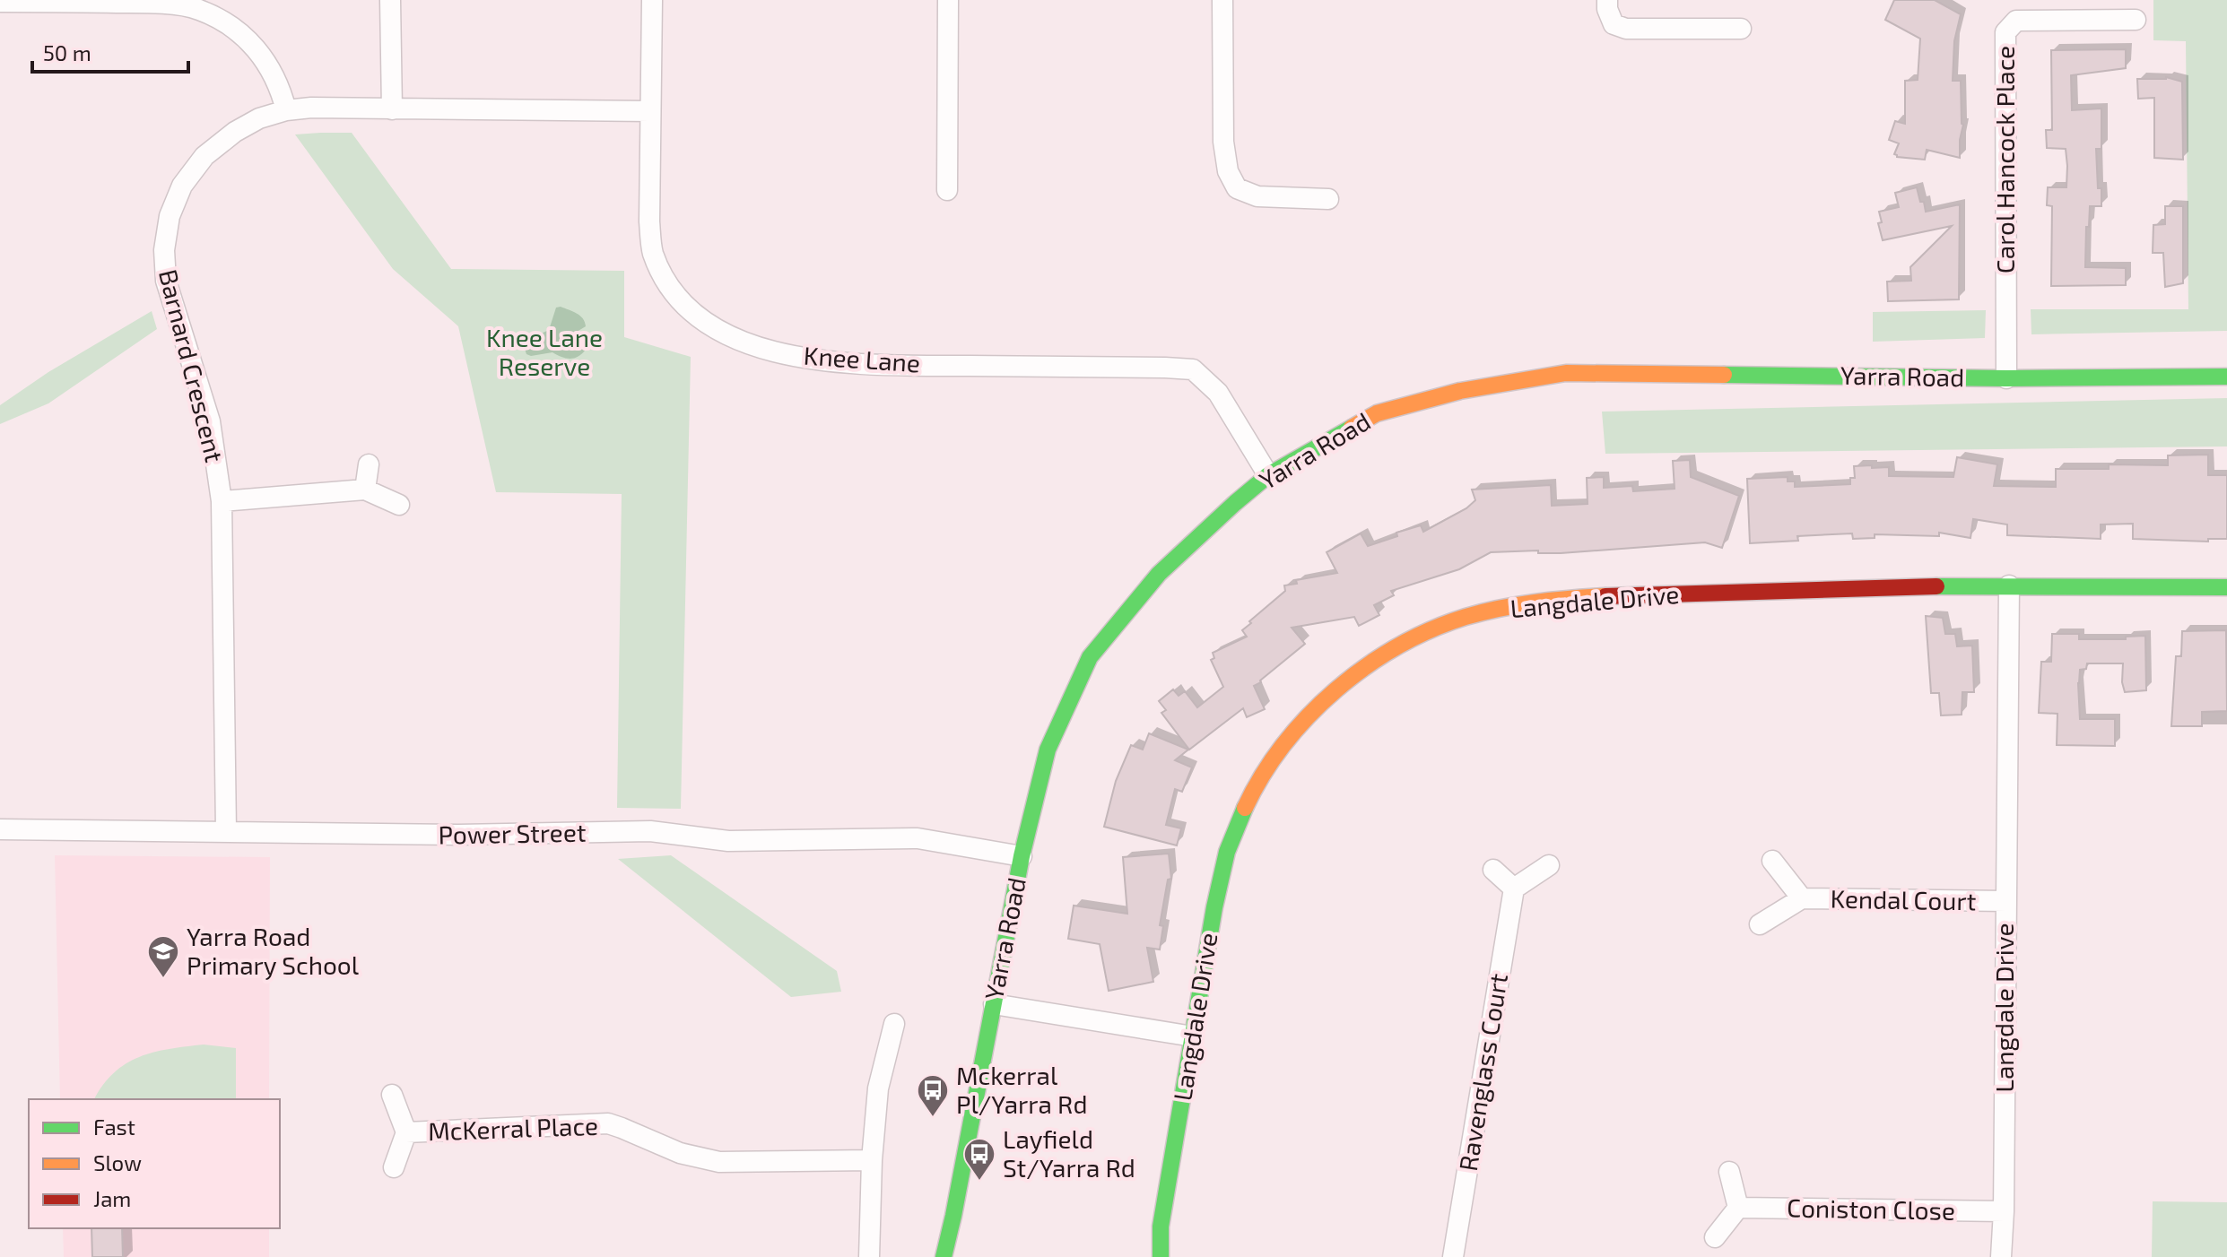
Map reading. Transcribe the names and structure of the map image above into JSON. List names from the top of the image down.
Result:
{
  "streets": {
    "main road": ["Yarra Road", "Langdale Drive"],
    "street": [
      "Carol Hancock Place",
      "Knee Lane",
      "Barnard Crescent",
      "Power Street",
      "Kendal Court",
      "Ravenglass Court",
      "McKerral Place",
      "Coniston Close"
    ]
  },
  "crossings": [
    ["Carol Hancock Place", "Yarra Road"],
    ["Knee Lane", "Barnard Crescent"],
    ["Knee Lane", "Yarra Road"],
    ["Barnard Crescent", "Power Street"],
    ["Yarra Road", "Power Street"],
    ["Langdale Drive", "Kendal Court"],
    ["Langdale Drive", "Coniston Close"]
  ],
  "parks": ["Knee Lane Reserve"],
  "places": {
    "school or university": ["Yarra Road Primary School"],
    "bus stop": ["Mckerral Pl/Yarra Rd", "Layfield St/Yarra Rd"]
  },
  "legend": ["Fast", "Slow", "Jam"],
  "scale_bar": "50 m"
}
